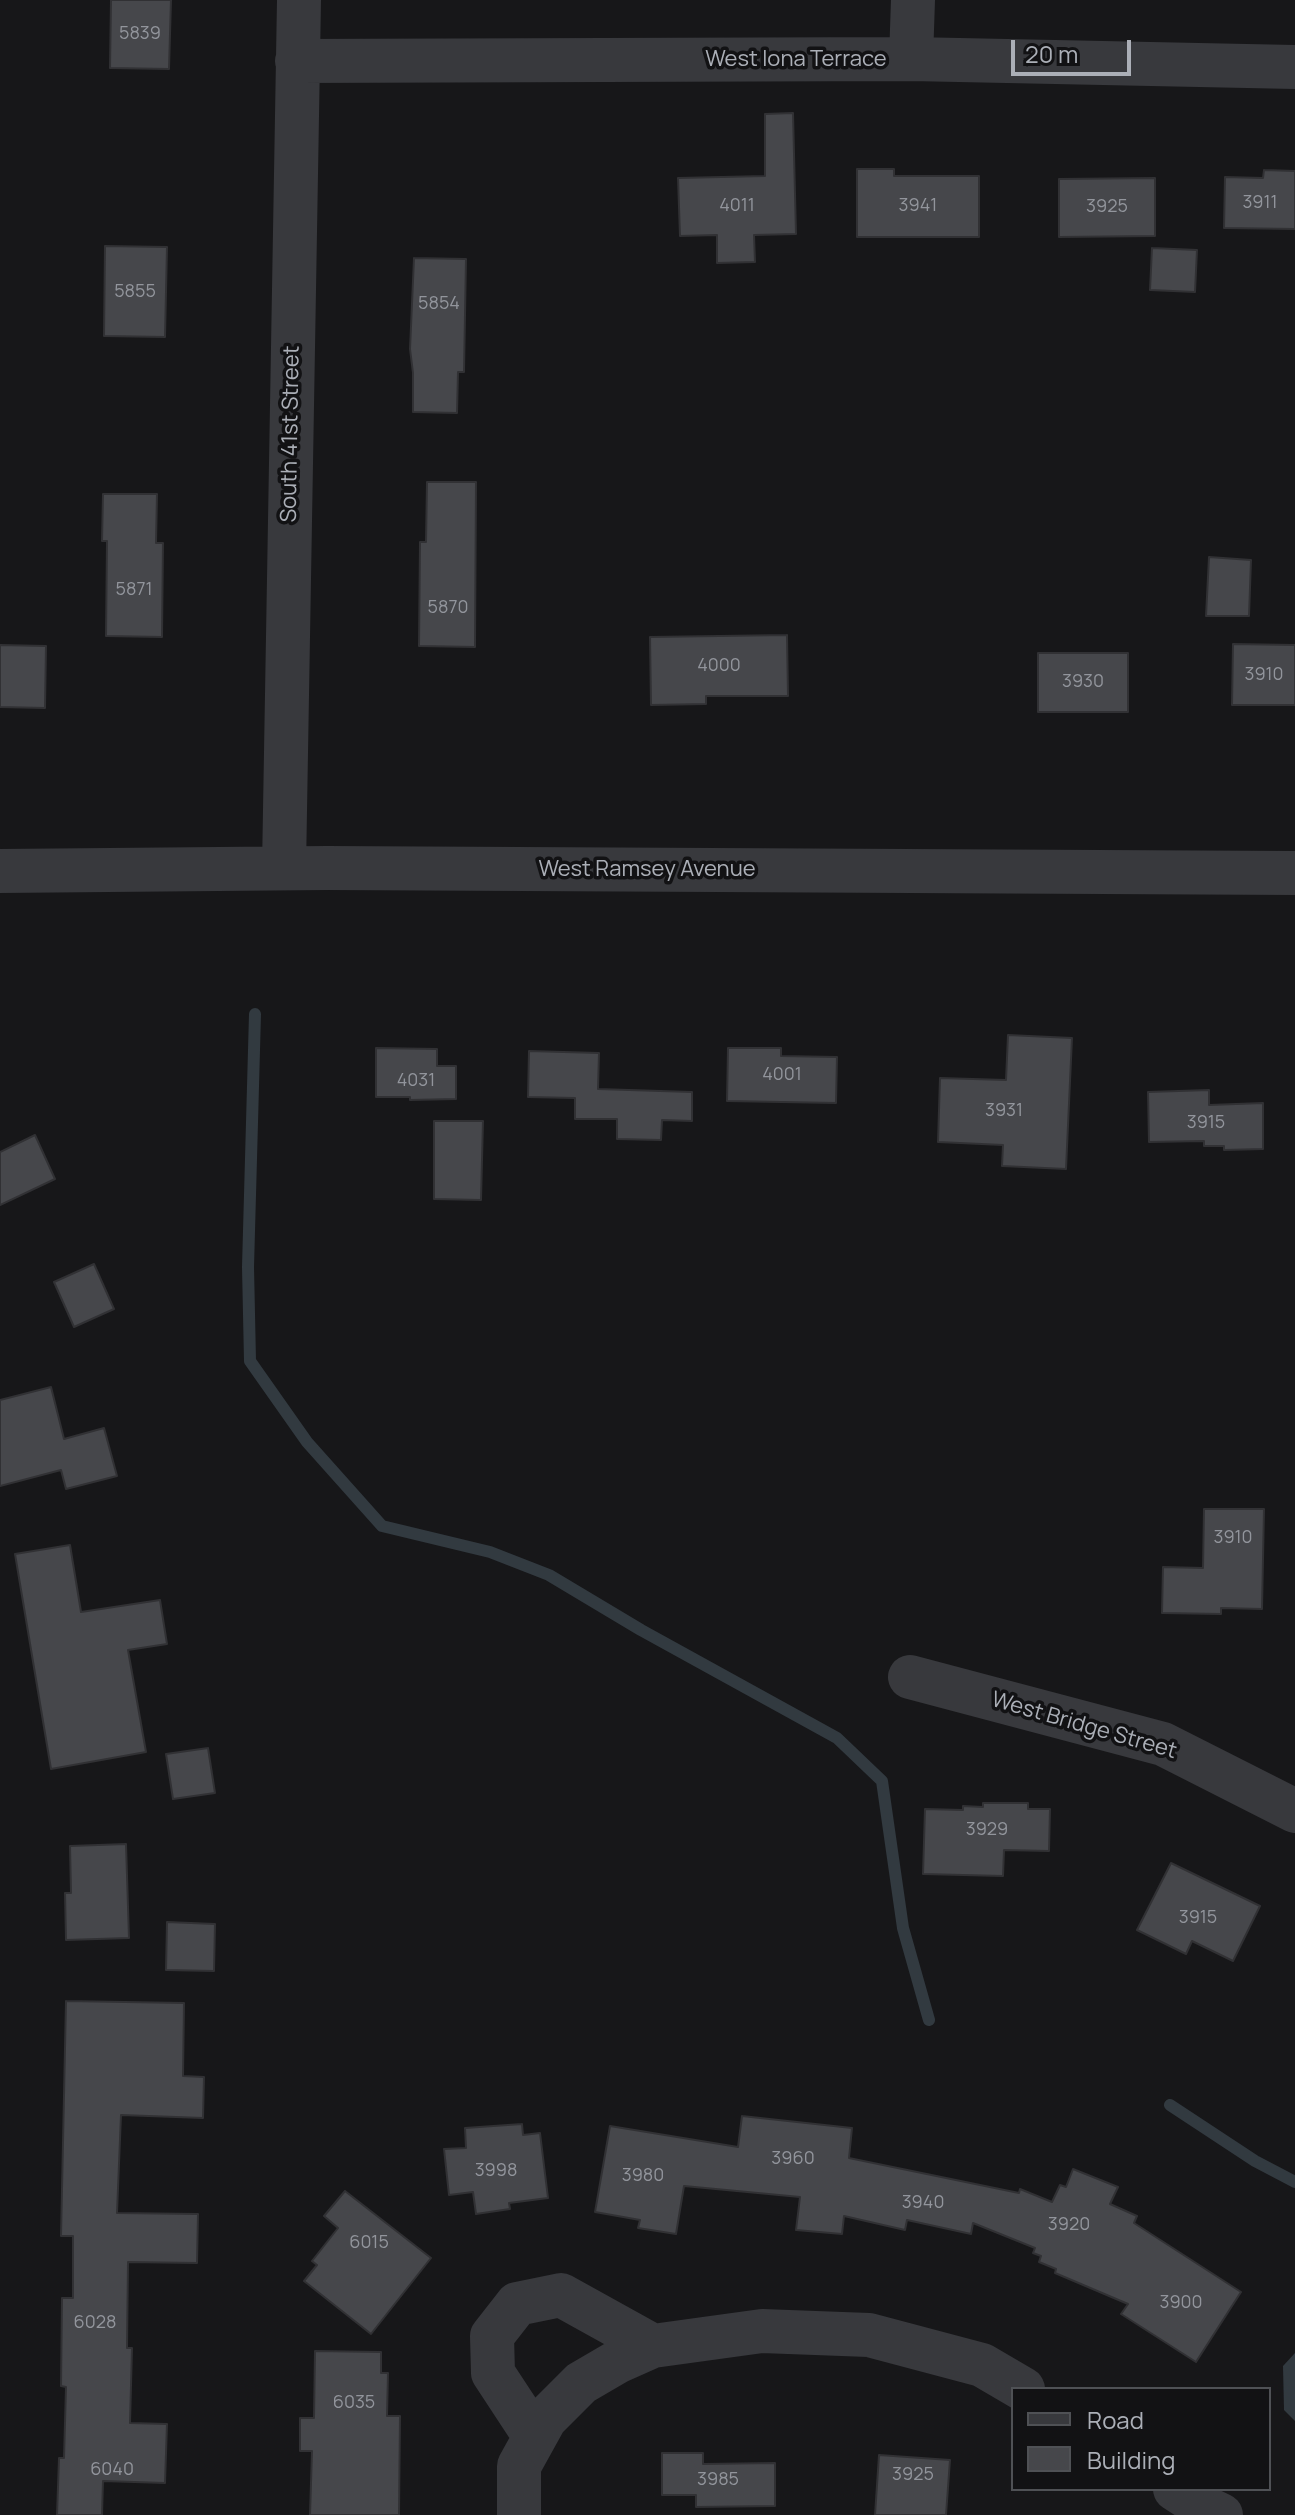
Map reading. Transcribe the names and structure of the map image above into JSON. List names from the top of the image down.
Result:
{
  "streets": {
    "street": [
      "West Iona Terrace",
      "South 41st Street",
      "West Ramsey Avenue",
      "West Bridge Street"
    ]
  },
  "crossings": [
    ["West Iona Terrace", "South 41st Street"],
    ["South 41st Street", "West Ramsey Avenue"]
  ],
  "house_numbers": [
    "5839",
    "3911",
    "4011",
    "3941",
    "3925",
    "5855",
    "5854",
    "5871",
    "5870",
    "4000",
    "3910",
    "3930",
    "4001",
    "4031",
    "3931",
    "3915",
    "3910",
    "3929",
    "3915",
    "3960",
    "3998",
    "3980",
    "3940",
    "3920",
    "6015",
    "3900",
    "6028",
    "6035",
    "6040",
    "3925",
    "3985"
  ],
  "legend": ["Road", "Building"],
  "scale_bar": "20 m"
}
